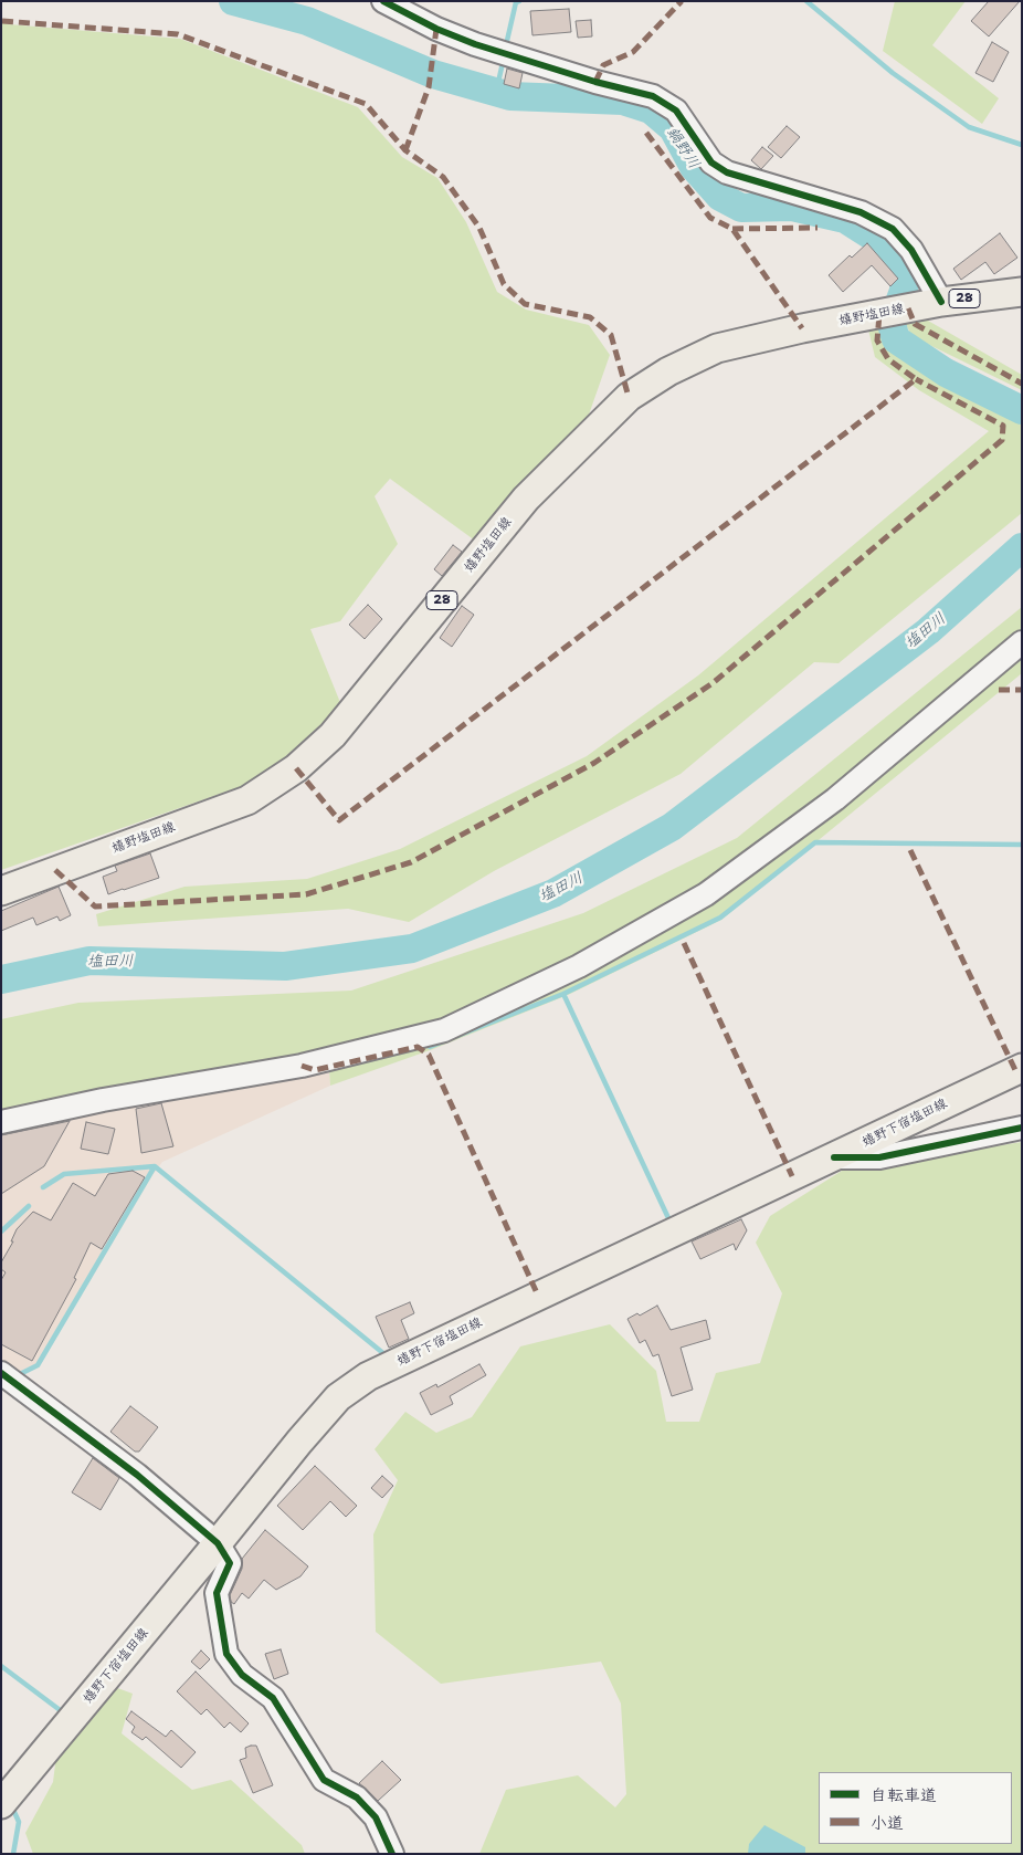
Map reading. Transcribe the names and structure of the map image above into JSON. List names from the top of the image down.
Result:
{
  "streets": {
    "main road": ["28", "嬉野塩田線", "嬉野下宿塩田線"]
  },
  "water": ["鍋野川", "塩田川"],
  "legend": ["自転車道", "小道"]
}
